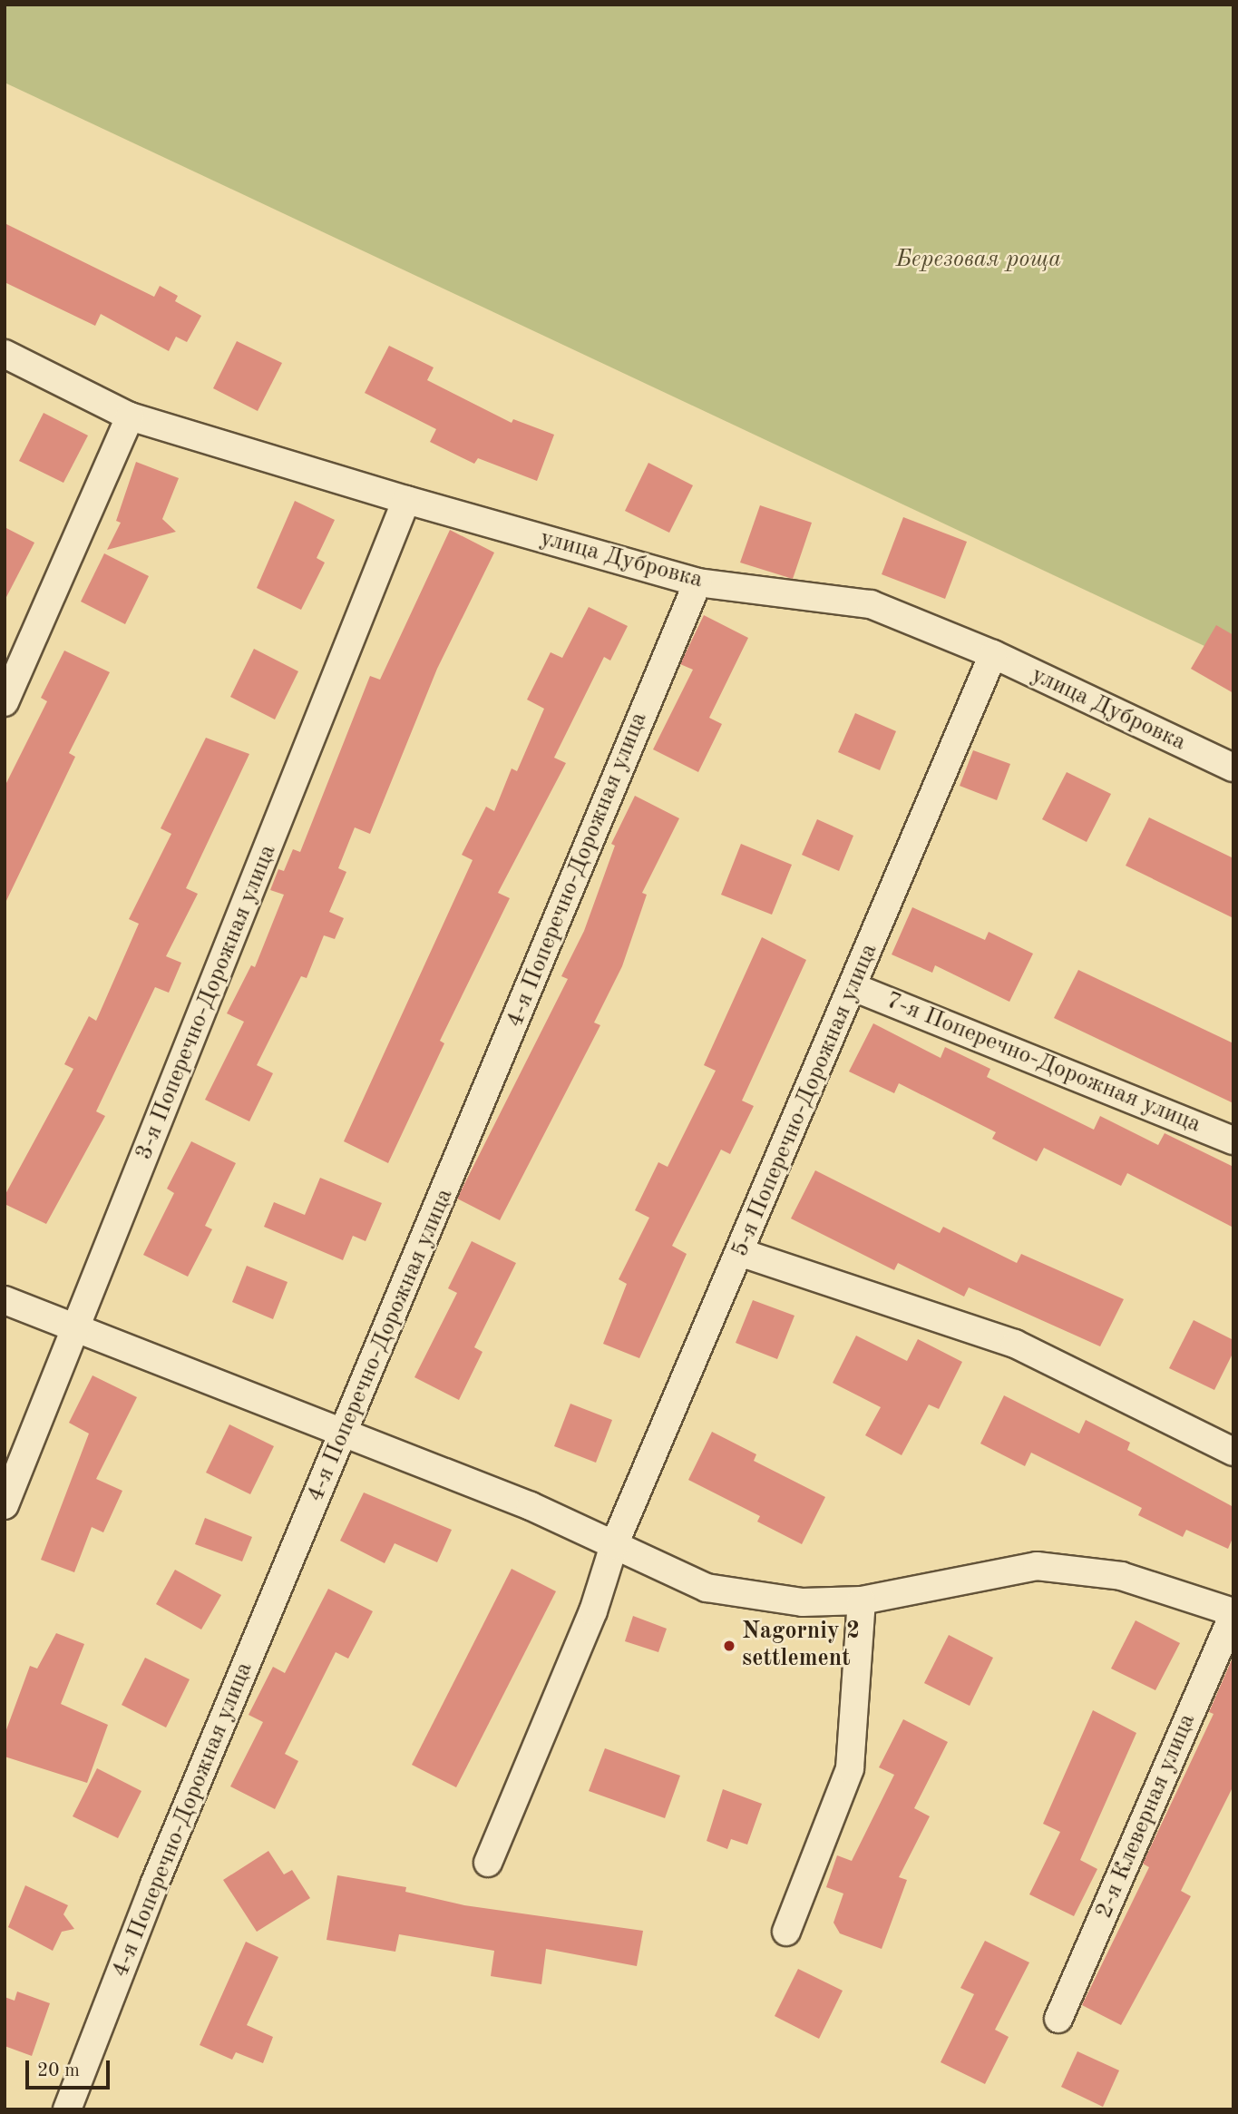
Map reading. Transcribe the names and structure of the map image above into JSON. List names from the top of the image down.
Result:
{
  "streets": {
    "street": [
      "улица Дубровка",
      "4-я Поперечно-Дорожная улица",
      "3-я Поперечно-Дорожная улица",
      "7-я Поперечно-Дорожная улица",
      "5-я Поперечно-Дорожная улица",
      "2-я Клеверная улица"
    ]
  },
  "crossings": [
    ["улица Дубровка", "4-я Поперечно-Дорожная улица"],
    ["улица Дубровка", "3-я Поперечно-Дорожная улица"],
    ["улица Дубровка", "5-я Поперечно-Дорожная улица"],
    ["7-я Поперечно-Дорожная улица", "5-я Поперечно-Дорожная улица"]
  ],
  "parks": ["Березовая роща"],
  "places": ["Nagorniy 2 settlement"],
  "scale_bar": "20 m"
}
